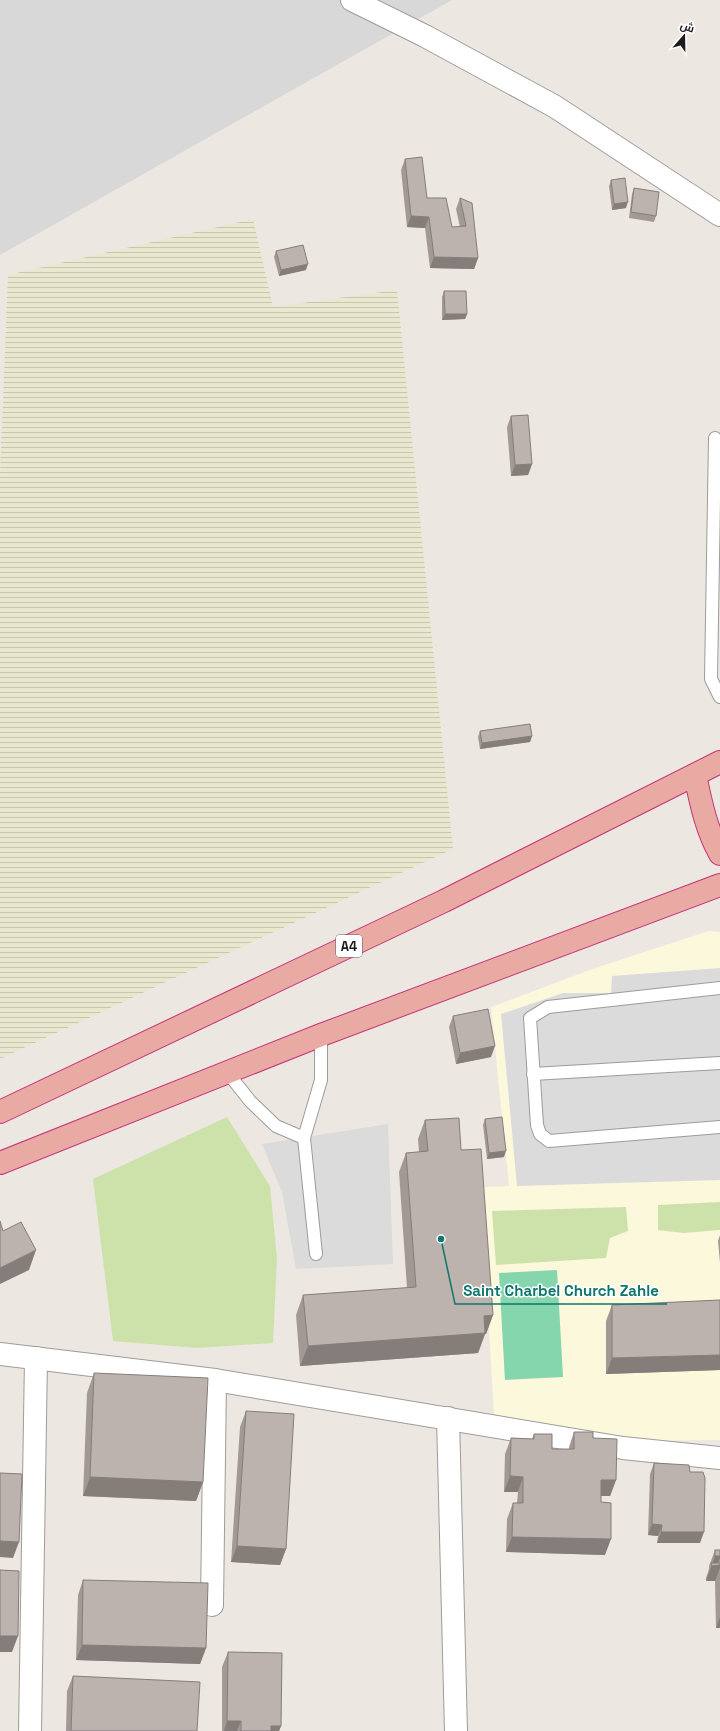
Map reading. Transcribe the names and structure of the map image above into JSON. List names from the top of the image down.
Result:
{
  "streets": {
    "highway": ["A4"]
  },
  "places": ["Saint Charbel Church Zahle"],
  "north": "top"
}
